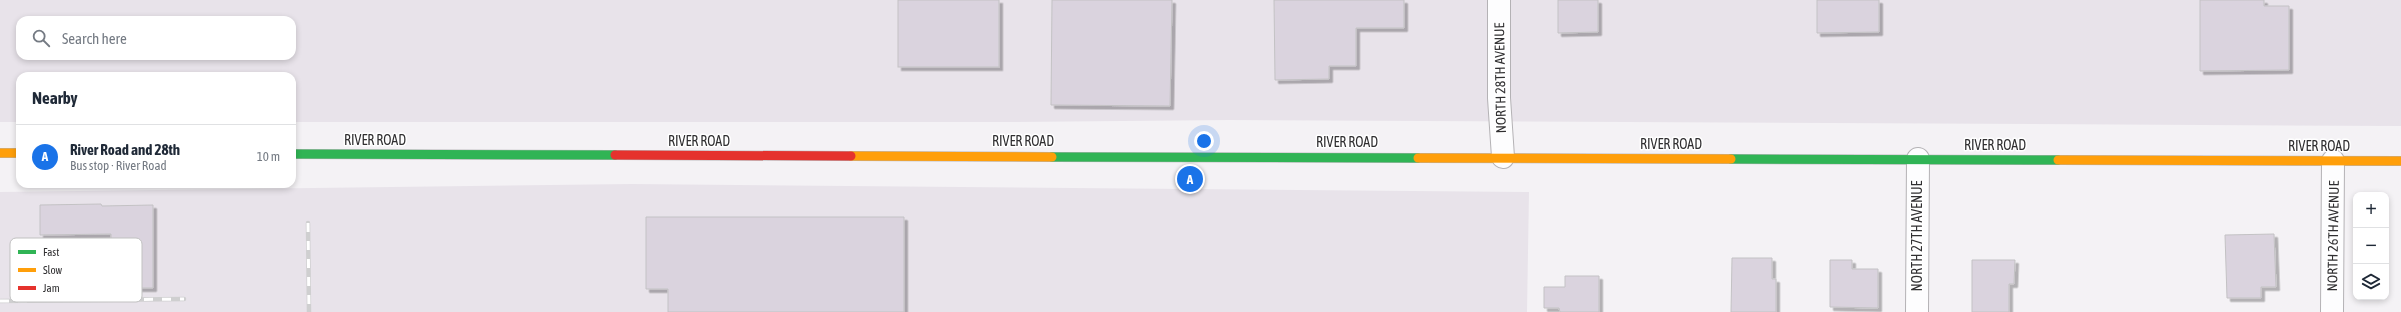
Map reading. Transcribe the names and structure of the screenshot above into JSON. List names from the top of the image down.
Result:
{
  "streets": {
    "street": [
      "NORTH 28TH AVENUE",
      "RIVER ROAD",
      "NORTH 27TH AVENUE",
      "NORTH 26TH AVENUE"
    ]
  },
  "crossings": [
    ["NORTH 28TH AVENUE", "RIVER ROAD"],
    ["RIVER ROAD", "NORTH 27TH AVENUE"],
    ["RIVER ROAD", "NORTH 26TH AVENUE"]
  ],
  "legend": ["Fast", "Slow", "Jam"],
  "page": {
    "search": "Search here",
    "heading": "Nearby",
    "list": [
      {
        "mark": "A",
        "name": "River Road and 28th",
        "note": "Bus stop · River Road",
        "value": "10 m"
      }
    ],
    "pins": "A",
    "map_buttons": ["+", "−"]
  }
}
